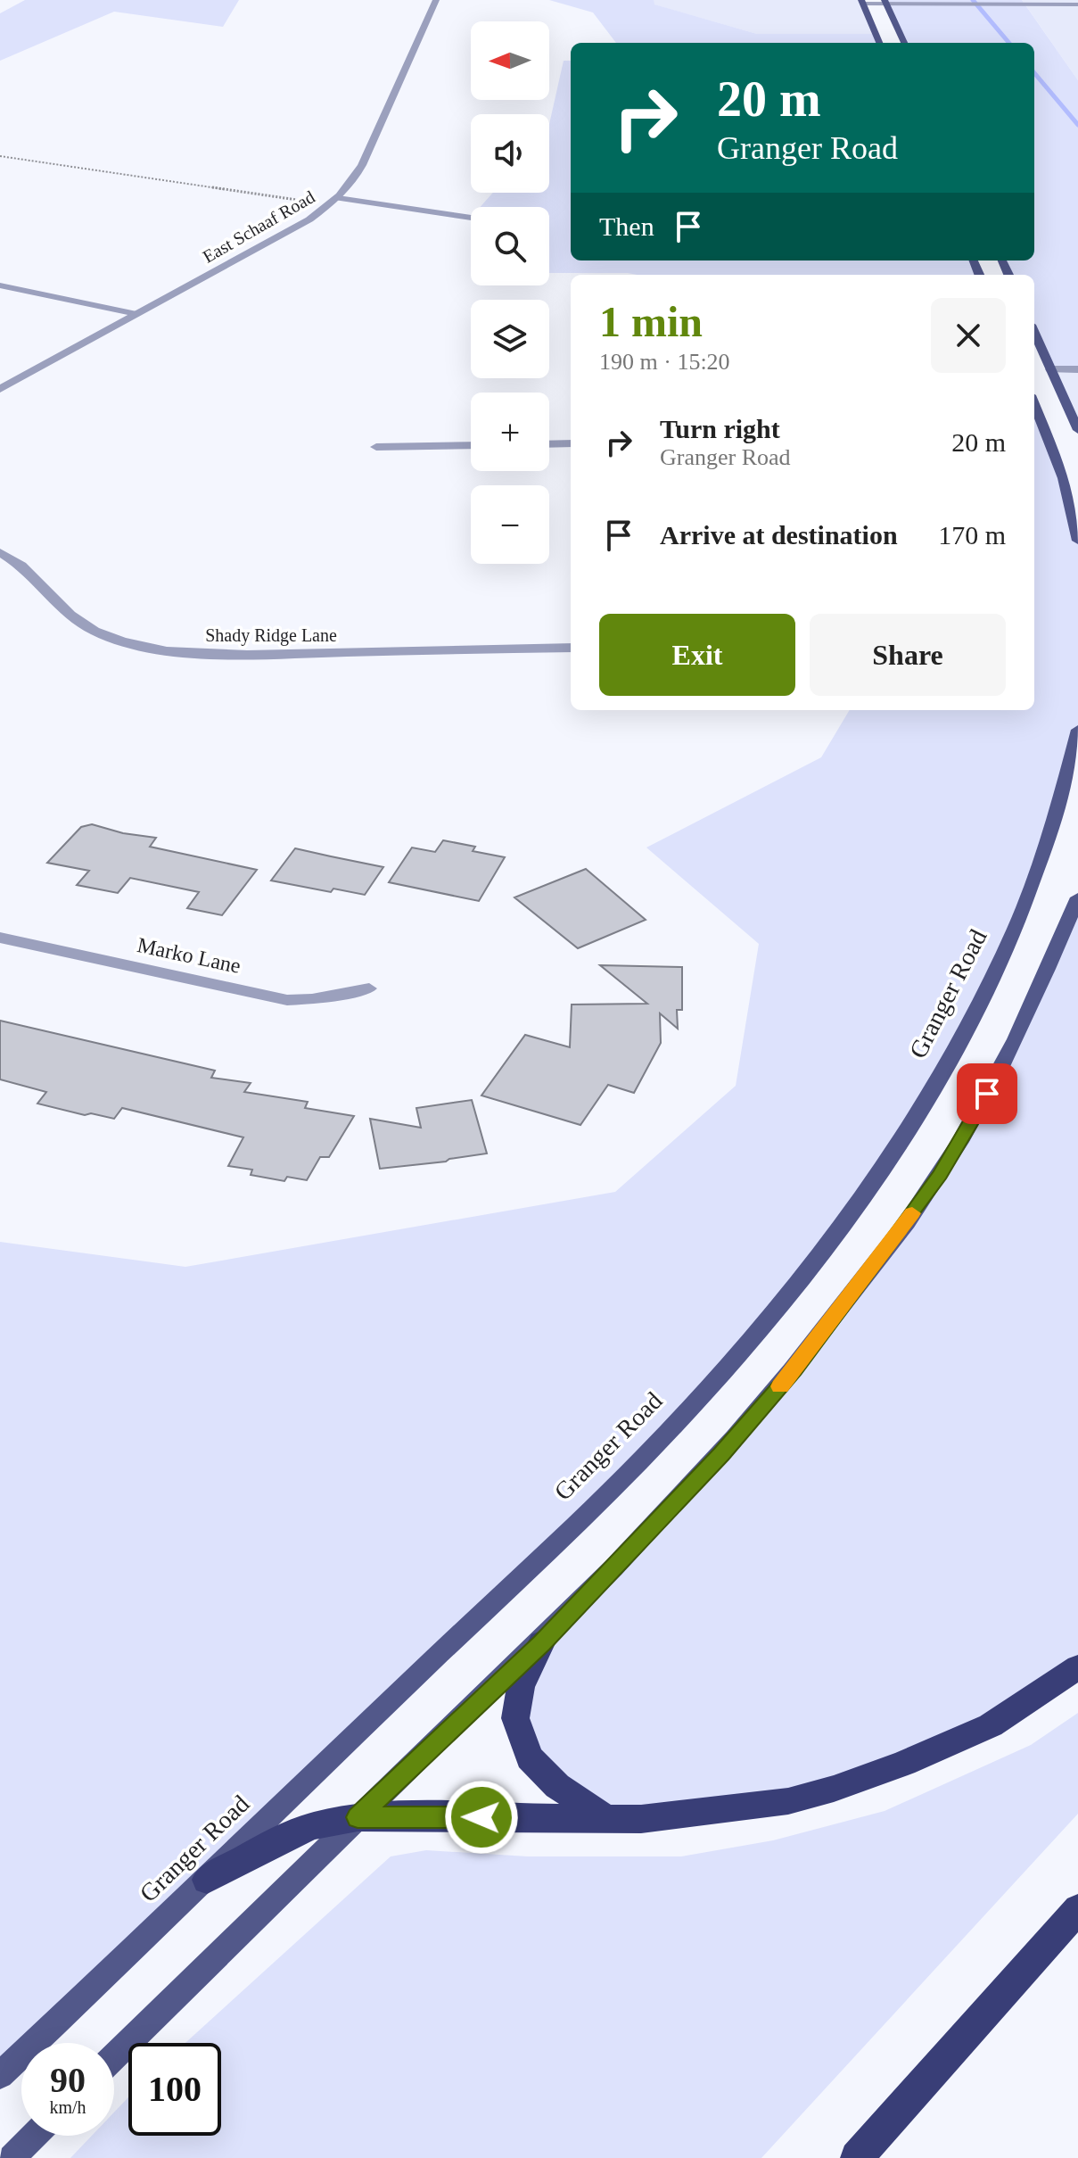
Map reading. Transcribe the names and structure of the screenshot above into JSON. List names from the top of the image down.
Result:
{
  "streets": {
    "main road": ["Granger Road"],
    "street": ["East Schaaf Road", "Shady Ridge Lane", "Marko Lane"]
  },
  "north": "left",
  "page": {
    "map_buttons": ["+", "−"],
    "turn": ["20 m", "Granger Road"],
    "then": "Then",
    "heading": ["1 min", "190 m · 15:20"],
    "list": [
      {
        "name": "Turn right",
        "note": "Granger Road",
        "value": "20 m"
      },
      {
        "name": "Arrive at destination",
        "value": "170 m"
      }
    ],
    "buttons": ["Exit", "Share"],
    "speed": "90 km/h",
    "limit": "100"
  }
}
